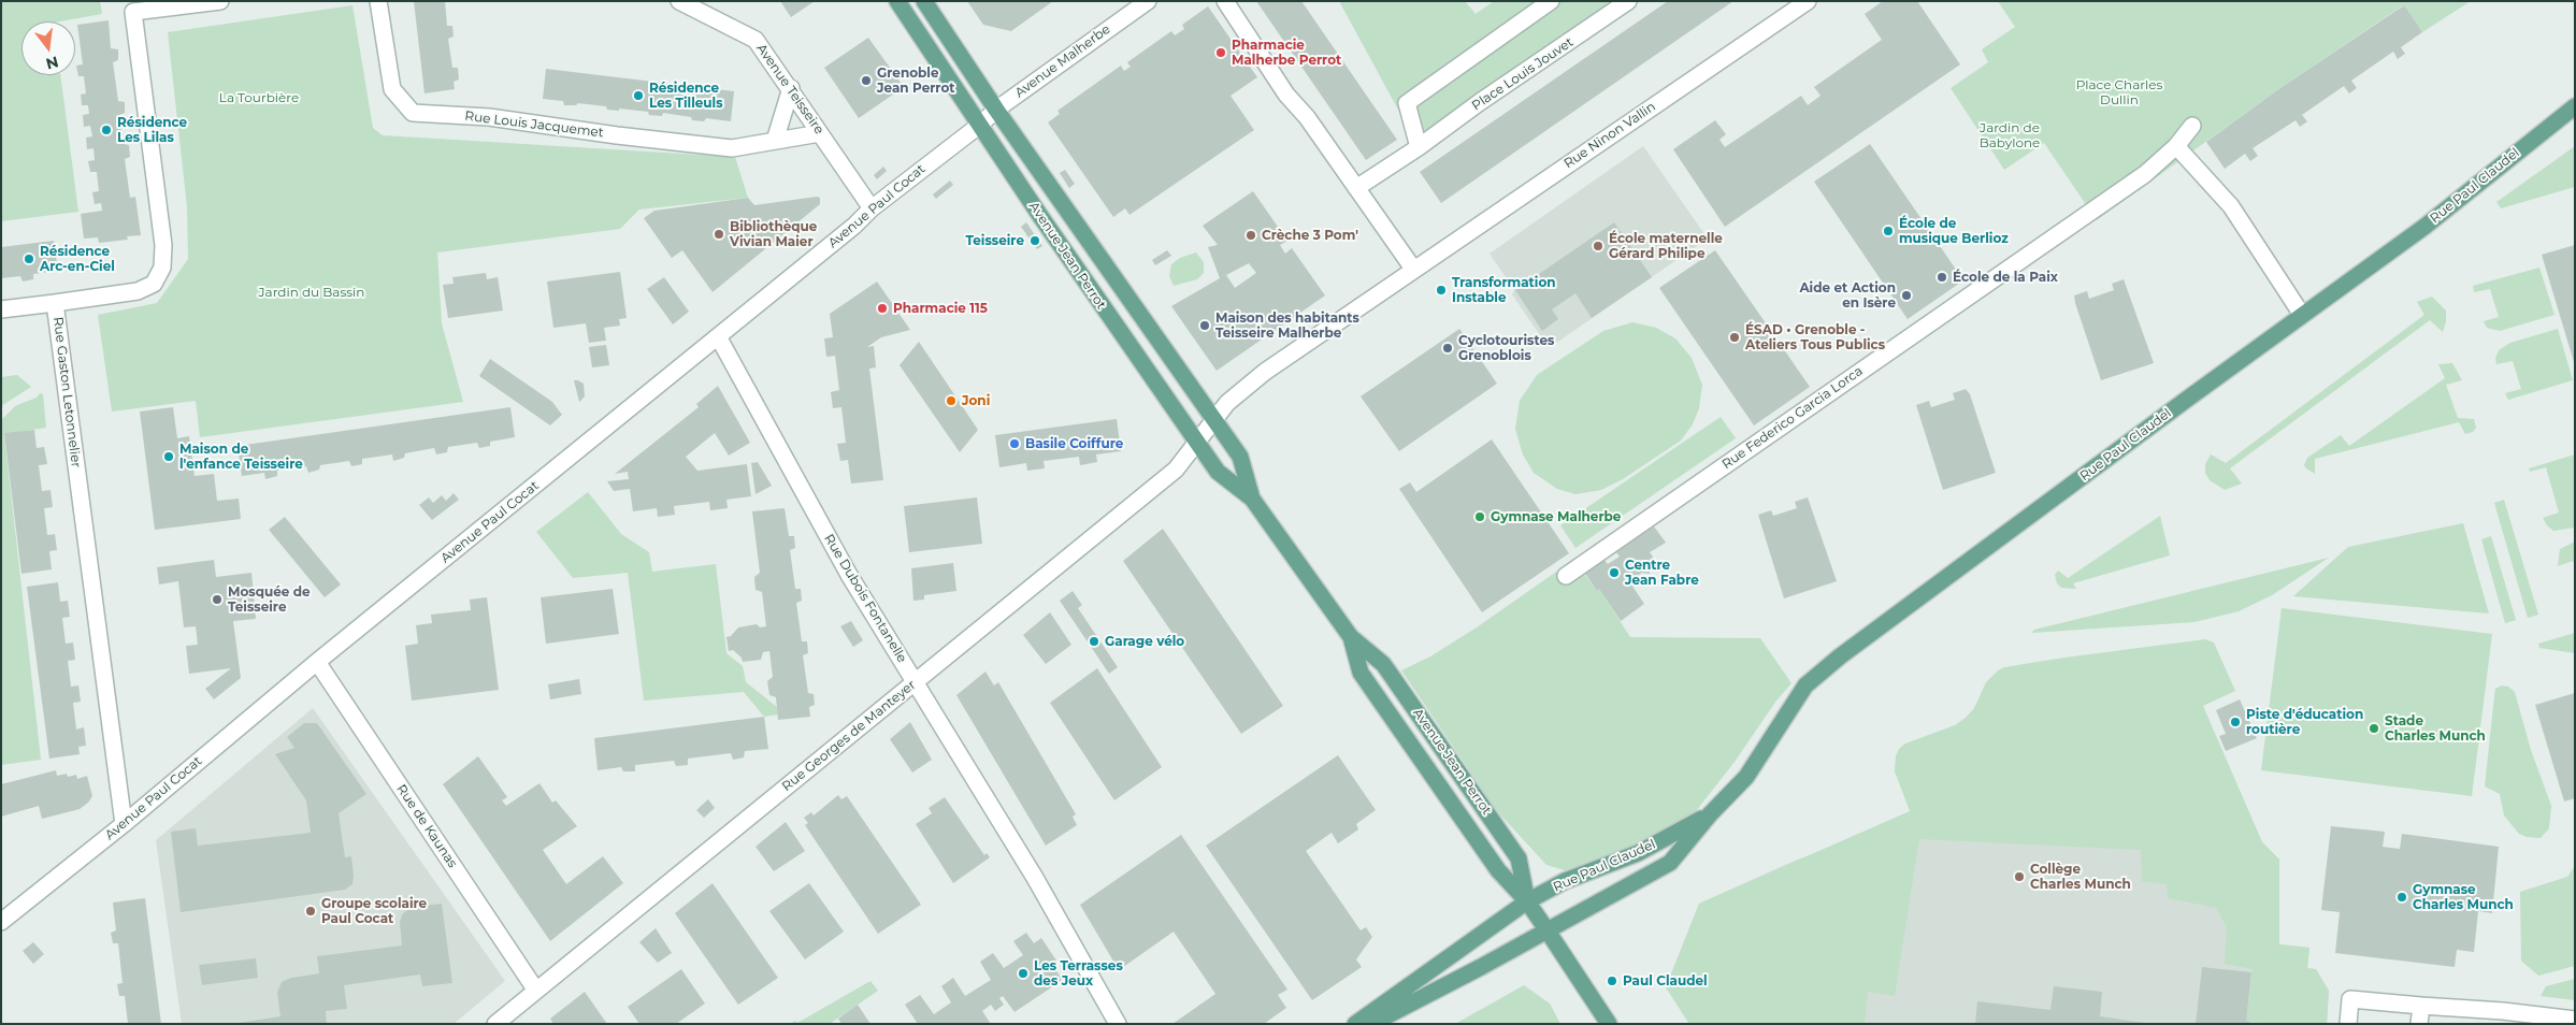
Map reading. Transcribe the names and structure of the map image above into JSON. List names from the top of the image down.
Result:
{
  "streets": {
    "main road": ["Rue Paul Claudel", "Avenue Jean Perrot"],
    "street": [
      "Avenue Malherbe",
      "Place Louis Jouvet",
      "Avenue Teisseire",
      "Rue Louis Jacquemet",
      "Rue Ninon Vallin",
      "Avenue Paul Cocat",
      "Rue Gaston Letonnelier",
      "Rue Federico Garcia Lorca",
      "Rue Dubois Fontanelle",
      "Rue Georges de Manteyer",
      "Rue de Kaunas"
    ]
  },
  "crossings": [
    ["Avenue Malherbe", "Avenue Paul Cocat"],
    ["Avenue Malherbe", "Avenue Jean Perrot"],
    ["Avenue Teisseire", "Rue Louis Jacquemet"],
    ["Avenue Teisseire", "Avenue Paul Cocat"],
    ["Rue Ninon Vallin", "Avenue Jean Perrot"],
    ["Rue Ninon Vallin", "Rue Georges de Manteyer"],
    ["Rue Paul Claudel", "Avenue Jean Perrot"],
    ["Avenue Paul Cocat", "Avenue Jean Perrot"],
    ["Avenue Paul Cocat", "Rue Gaston Letonnelier"],
    ["Avenue Paul Cocat", "Rue Dubois Fontanelle"],
    ["Avenue Paul Cocat", "Rue de Kaunas"],
    ["Avenue Jean Perrot", "Rue Georges de Manteyer"],
    ["Rue Dubois Fontanelle", "Rue Georges de Manteyer"],
    ["Rue Georges de Manteyer", "Rue de Kaunas"]
  ],
  "parks": [
    "Place Charles Dullin",
    "La Tourbière",
    "Jardin de Babylone",
    "Jardin du Bassin"
  ],
  "places": [
    "Pharmacie Malherbe Perrot",
    "Grenoble Jean Perrot",
    "Résidence Les Tilleuls",
    "Résidence Les Lilas",
    "École de musique Berlioz",
    "Bibliothèque Vivian Maier",
    "Crèche 3 Pom'",
    "Teisseire",
    "École maternelle Gérard Philipe",
    "Résidence Arc-en-Ciel",
    "École de la Paix",
    "Transformation Instable",
    "Aide et Action en Isère",
    "Pharmacie 115",
    "Maison des habitants Teisseire Malherbe",
    "ÉSAD • Grenoble - Ateliers Tous Publics",
    "Cyclotouristes Grenoblois",
    "Joni",
    "Basile Coiffure",
    "Maison de l'enfance Teisseire",
    "Gymnase Malherbe",
    "Centre Jean Fabre",
    "Mosquée de Teisseire",
    "Garage vélo",
    "Piste d'éducation routière",
    "Stade Charles Munch",
    "Collège Charles Munch",
    "Gymnase Charles Munch",
    "Groupe scolaire Paul Cocat",
    "Les Terrasses des Jeux",
    "Paul Claudel"
  ],
  "north": "bottom"
}
